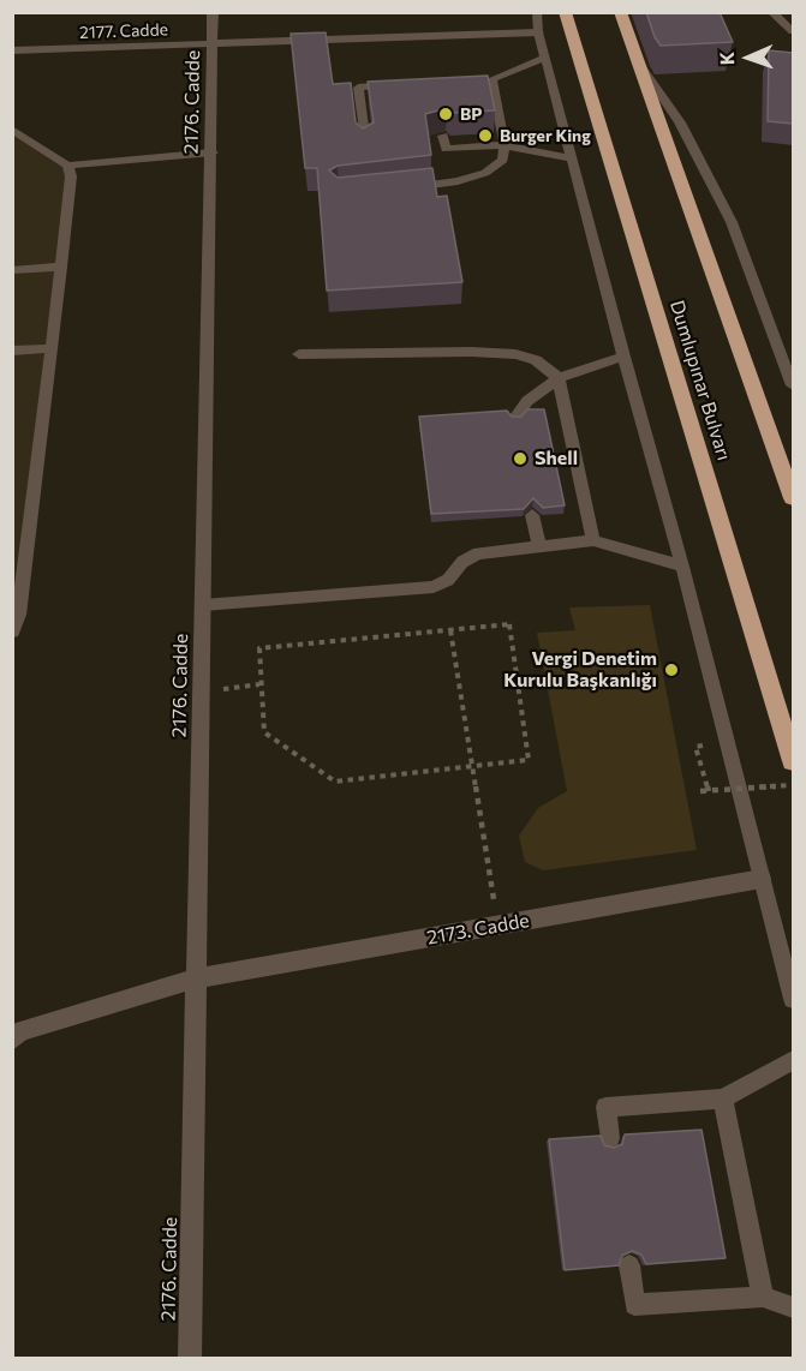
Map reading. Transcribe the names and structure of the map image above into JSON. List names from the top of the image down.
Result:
{
  "streets": {
    "highway": ["Dumlupınar Bulvarı"],
    "street": ["2177. Cadde", "2176. Cadde", "2173. Cadde"]
  },
  "crossings": [
    ["2177. Cadde", "2176. Cadde"],
    ["2176. Cadde", "2173. Cadde"]
  ],
  "places": [
    "BP",
    "Burger King",
    "Shell",
    "Vergi Denetim Kurulu Başkanlığı"
  ],
  "north": "left"
}
